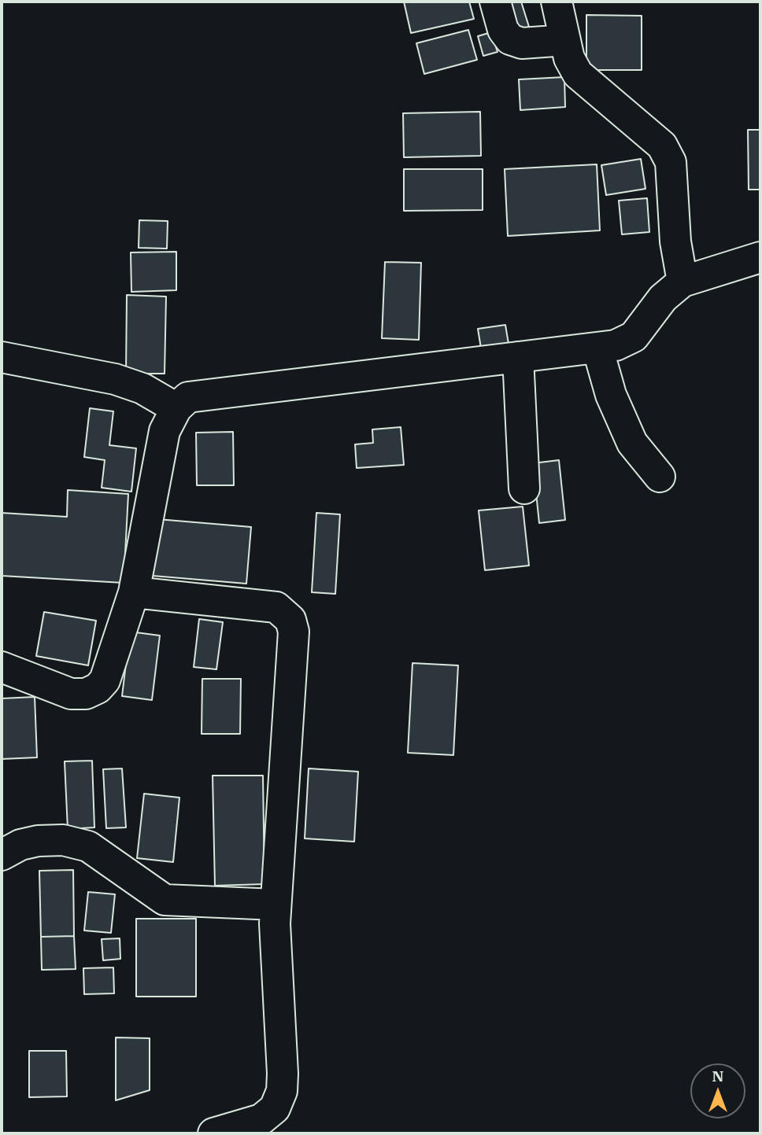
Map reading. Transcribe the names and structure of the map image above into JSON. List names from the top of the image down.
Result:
{
  "north": "top"
}
